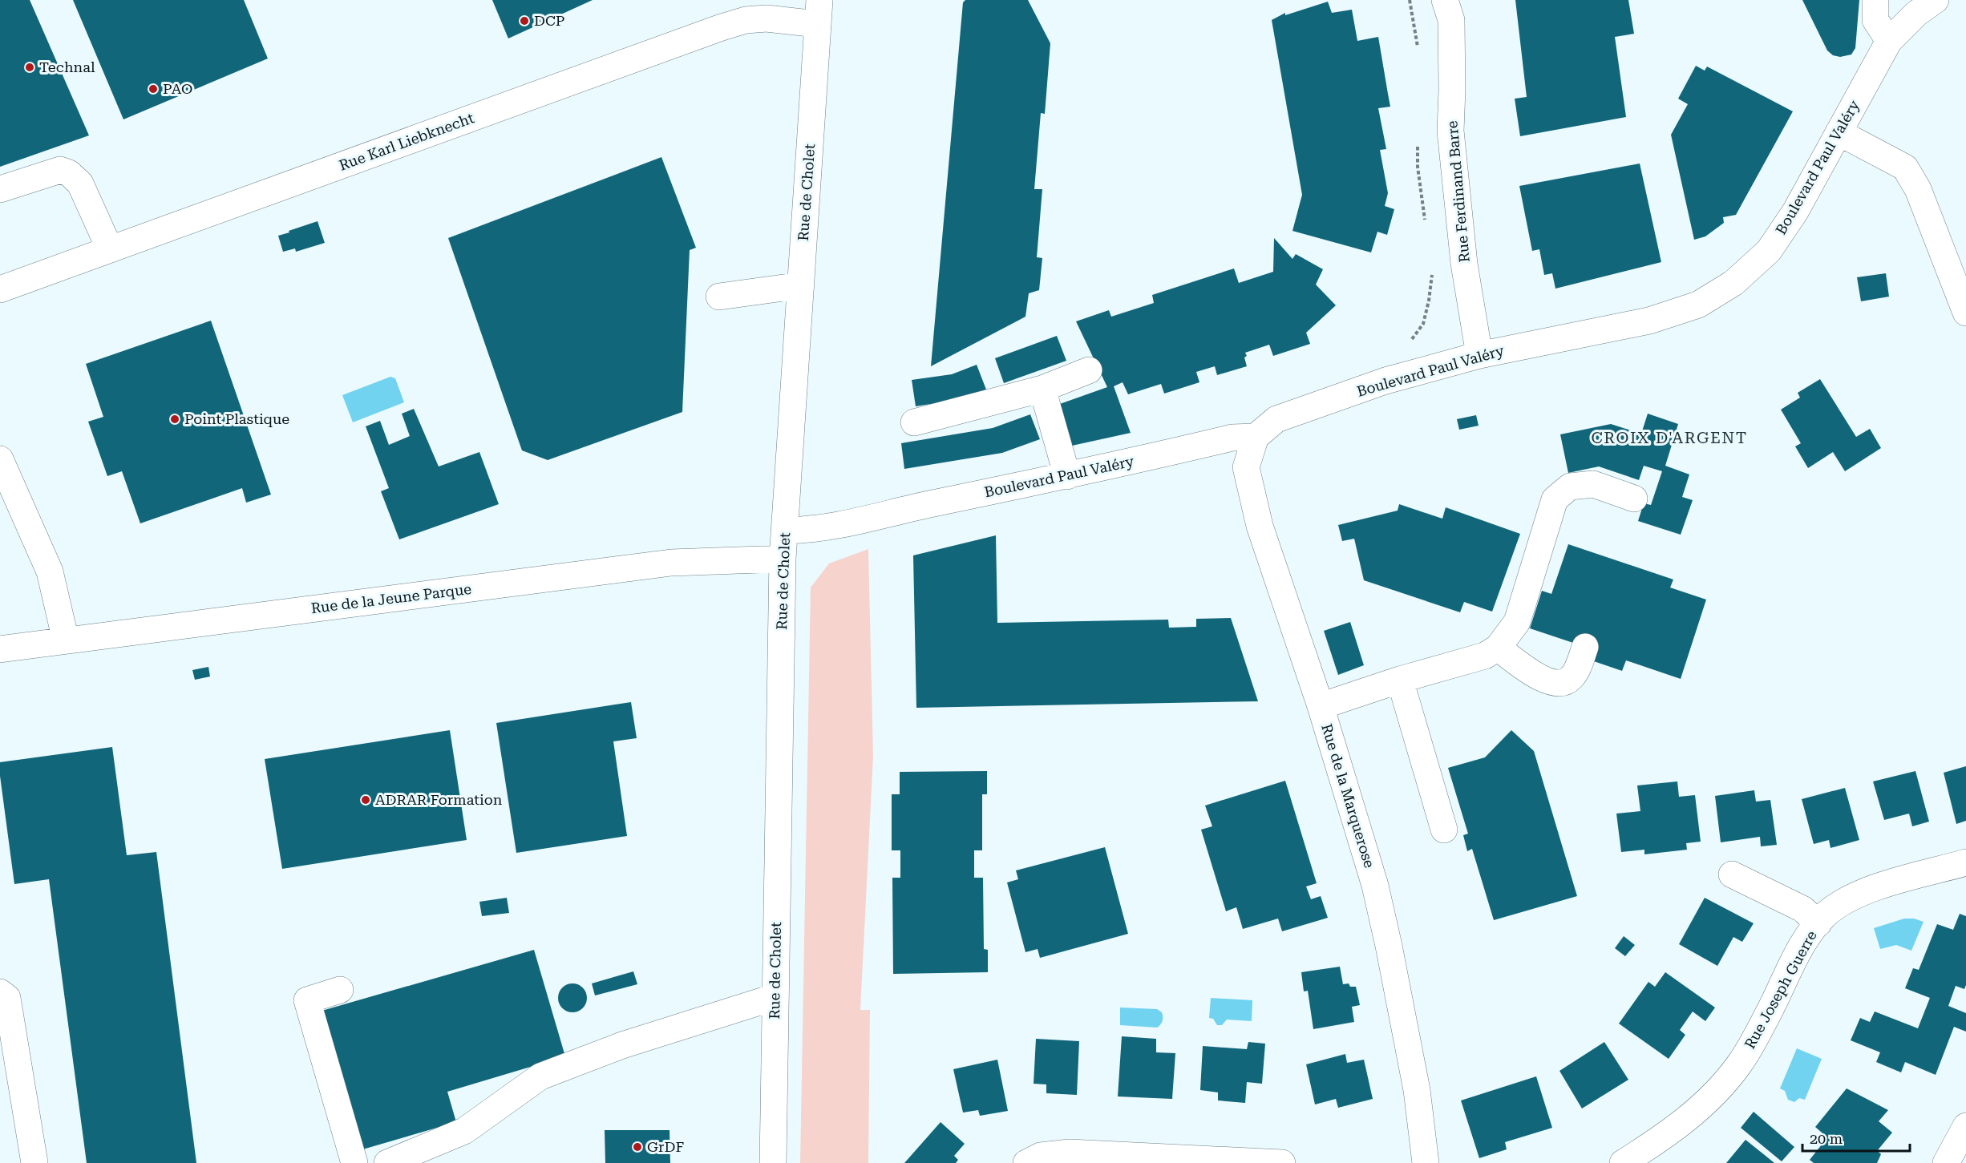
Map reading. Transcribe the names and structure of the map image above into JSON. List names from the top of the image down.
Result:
{
  "streets": {
    "street": [
      "Rue Karl Liebknecht",
      "Boulevard Paul Valéry",
      "Rue Ferdinand Barre",
      "Rue de Cholet",
      "Rue de la Jeune Parque",
      "Rue de la Marquerose",
      "Rue Joseph Guerre"
    ]
  },
  "crossings": [
    ["Rue Karl Liebknecht", "Rue de Cholet"],
    ["Boulevard Paul Valéry", "Rue Ferdinand Barre"],
    ["Boulevard Paul Valéry", "Rue de Cholet"],
    ["Boulevard Paul Valéry", "Rue de la Marquerose"],
    ["Rue de Cholet", "Rue de la Jeune Parque"]
  ],
  "districts": ["CROIX D'ARGENT"],
  "places": [
    "DCP",
    "Technal",
    "PAO",
    "Point Plastique",
    "ADRAR Formation",
    "GrDF"
  ],
  "scale_bar": "20 m"
}
